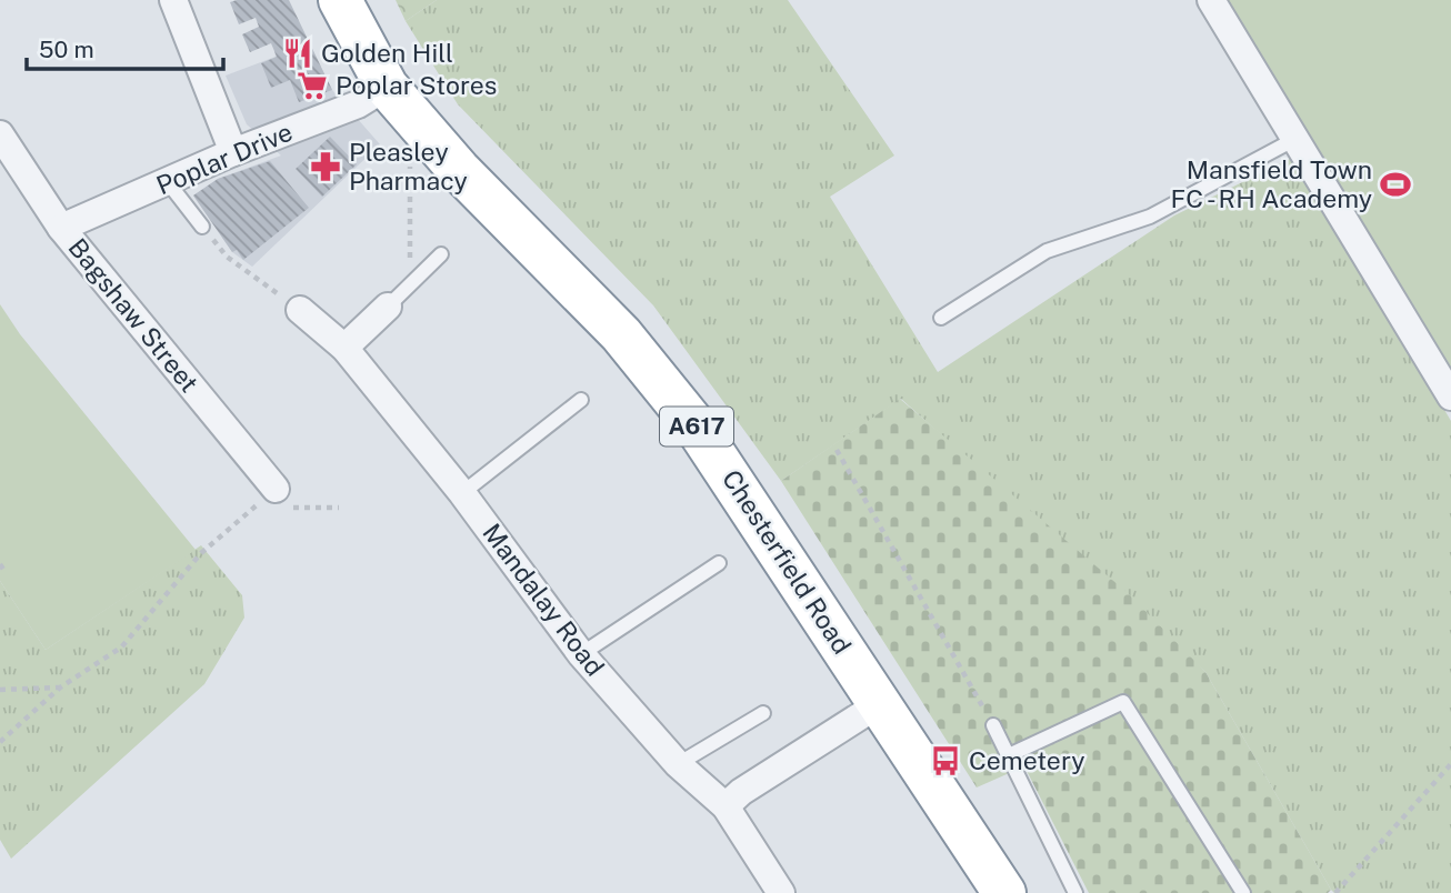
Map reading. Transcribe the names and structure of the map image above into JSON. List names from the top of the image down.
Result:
{
  "streets": {
    "highway": ["A617", "Chesterfield Road"],
    "street": ["Poplar Drive", "Bagshaw Street", "Mandalay Road"]
  },
  "crossings": [
    ["Poplar Drive", "Bagshaw Street"],
    ["Poplar Drive", "Chesterfield Road"]
  ],
  "places": {
    "restaurant": ["Golden Hill"],
    "supermarket": ["Poplar Stores"],
    "pharmacy": ["Pleasley Pharmacy"],
    "sports": ["Mansfield Town FC - RH Academy"],
    "bus stop": ["Cemetery"]
  },
  "scale_bar": "50 m"
}
